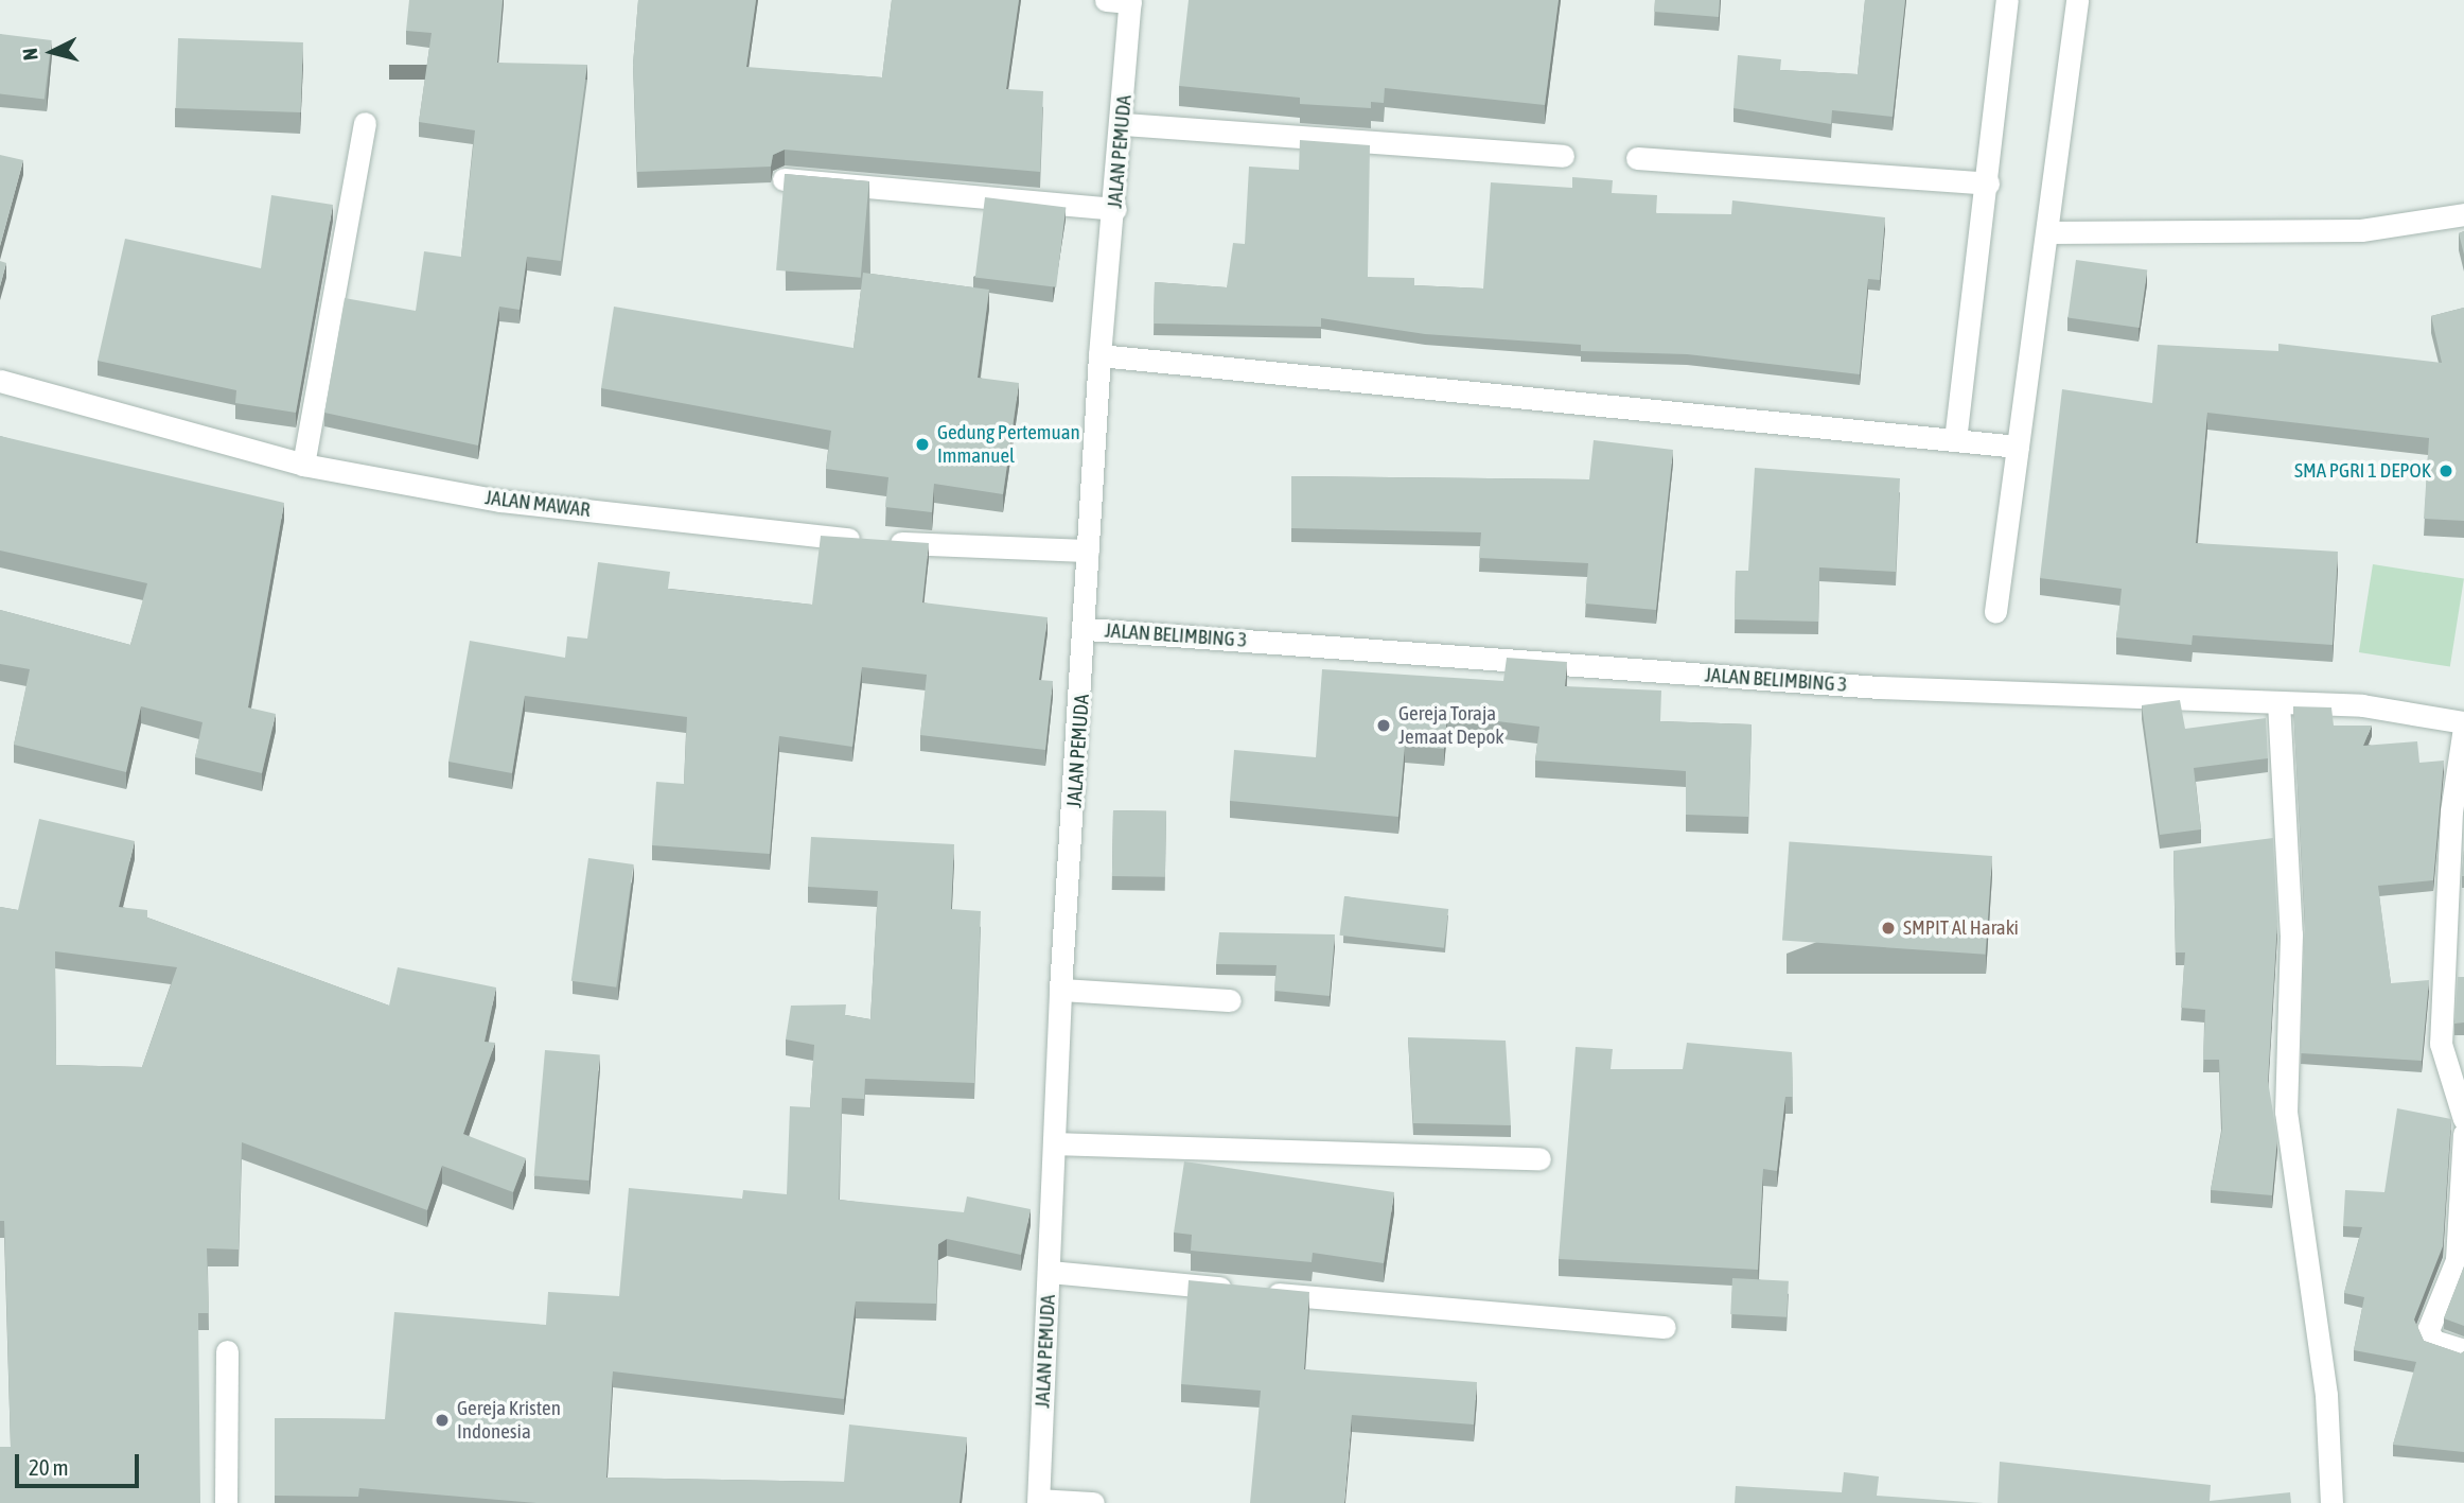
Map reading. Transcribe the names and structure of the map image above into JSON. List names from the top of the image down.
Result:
{
  "streets": {
    "street": ["JALAN PEMUDA", "JALAN MAWAR", "JALAN BELIMBING 3"]
  },
  "crossings": [
    ["JALAN PEMUDA", "JALAN MAWAR"],
    ["JALAN PEMUDA", "JALAN BELIMBING 3"]
  ],
  "places": [
    "Gedung Pertemuan Immanuel",
    "SMA PGRI 1 DEPOK",
    "Gereja Toraja Jemaat Depok",
    "SMPIT Al Haraki",
    "Gereja Kristen Indonesia"
  ],
  "scale_bar": "20 m",
  "north": "left"
}
